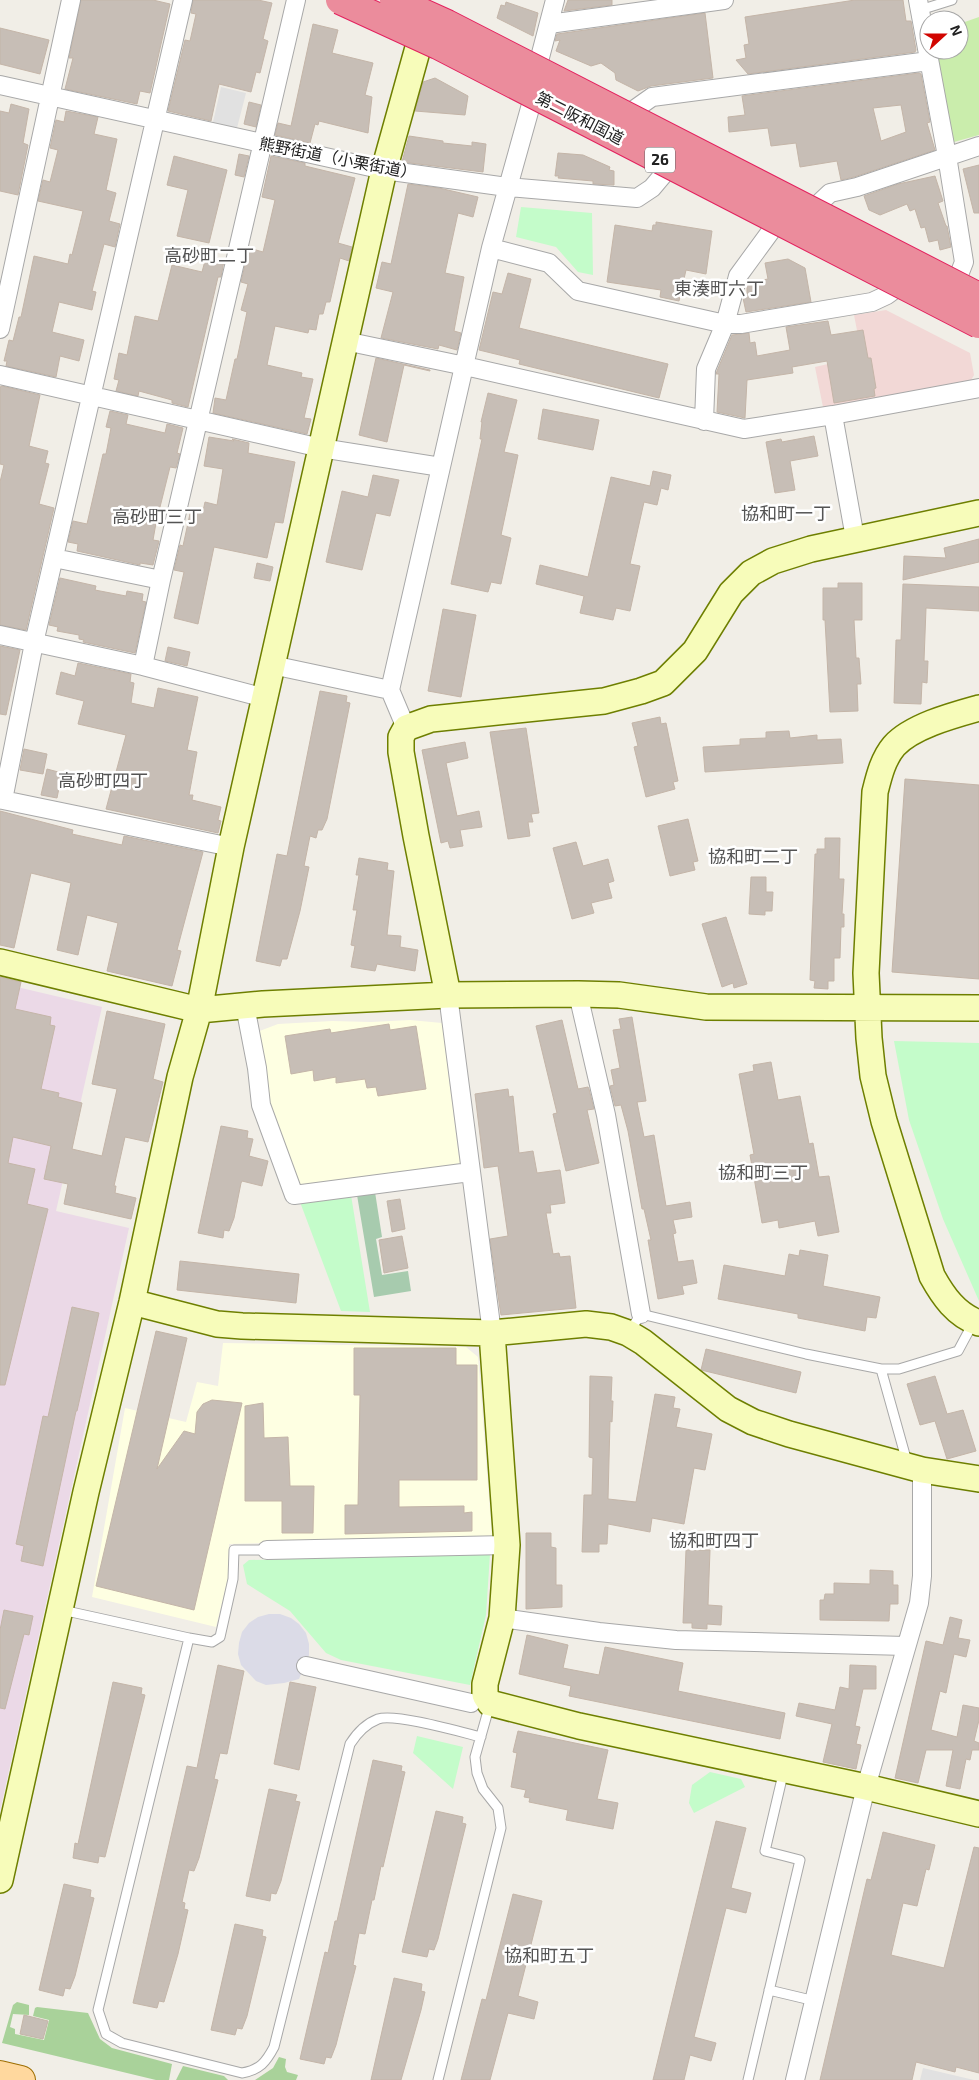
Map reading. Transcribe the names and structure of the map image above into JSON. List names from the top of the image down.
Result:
{
  "streets": {
    "highway": ["第二阪和国道", "26"],
    "street": ["熊野街道（小栗街道）"]
  },
  "districts": [
    "高砂町二丁",
    "東湊町六丁",
    "協和町一丁",
    "高砂町三丁",
    "高砂町四丁",
    "協和町二丁",
    "協和町三丁",
    "協和町四丁",
    "協和町五丁"
  ],
  "north": "right"
}
